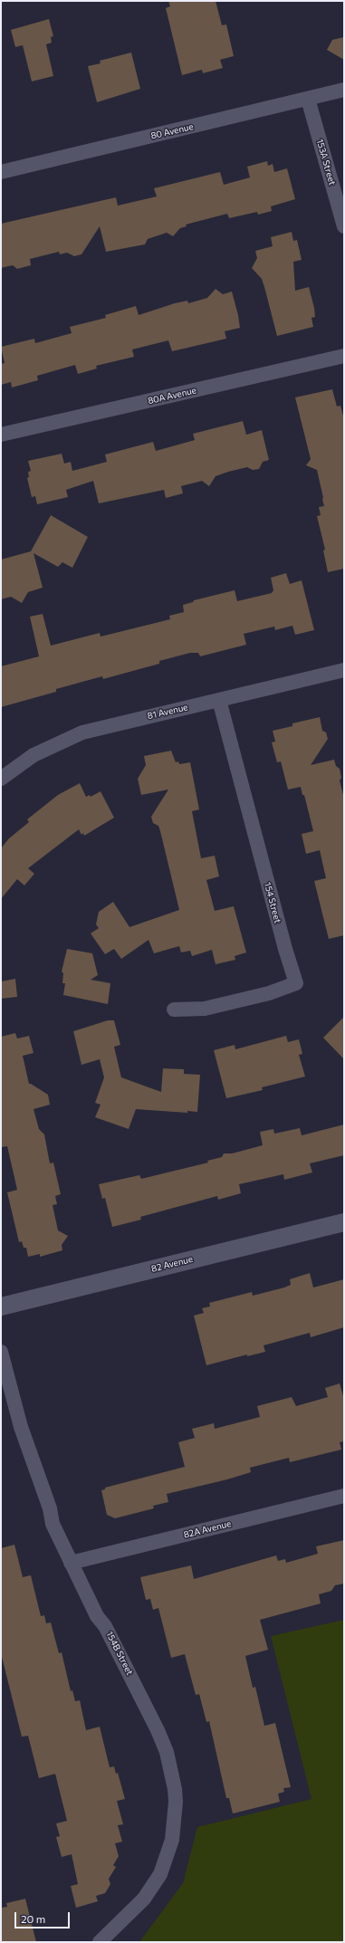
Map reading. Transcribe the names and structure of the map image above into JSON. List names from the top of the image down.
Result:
{
  "streets": {
    "street": [
      "80 Avenue",
      "153A Street",
      "80A Avenue",
      "81 Avenue",
      "154 Street",
      "82 Avenue",
      "82A Avenue",
      "154B Street"
    ]
  },
  "crossings": [
    ["80 Avenue", "153A Street"],
    ["81 Avenue", "154 Street"],
    ["82A Avenue", "154B Street"]
  ],
  "scale_bar": "20 m"
}
